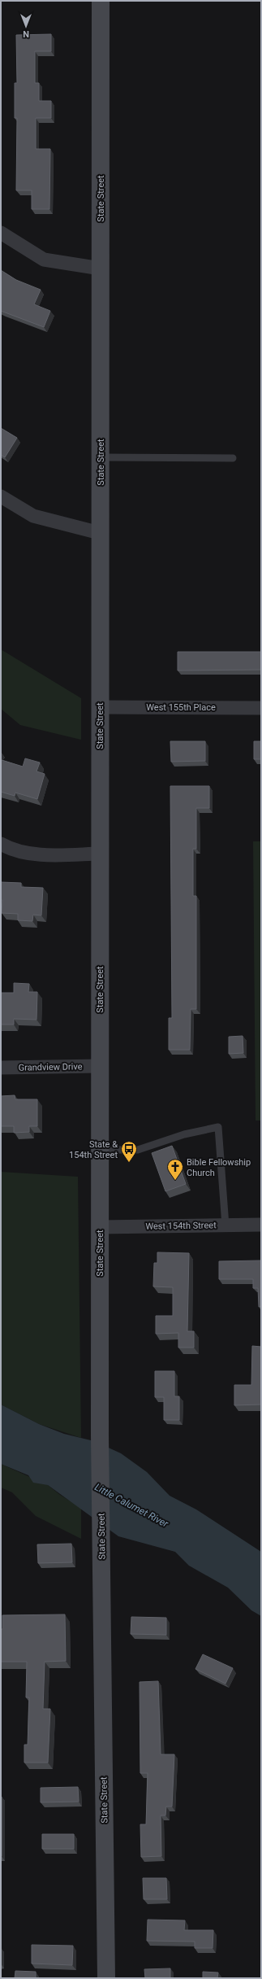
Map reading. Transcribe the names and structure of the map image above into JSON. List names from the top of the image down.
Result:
{
  "streets": {
    "main road": ["State Street"],
    "street": ["West 155th Place", "Grandview Drive", "West 154th Street"]
  },
  "crossings": [
    ["State Street", "West 155th Place"],
    ["State Street", "Grandview Drive"],
    ["State Street", "West 154th Street"]
  ],
  "water": ["Little Calumet River"],
  "places": {
    "bus stop": ["State & 154th Street"],
    "church": ["Bible Fellowship Church"]
  },
  "north": "bottom"
}
